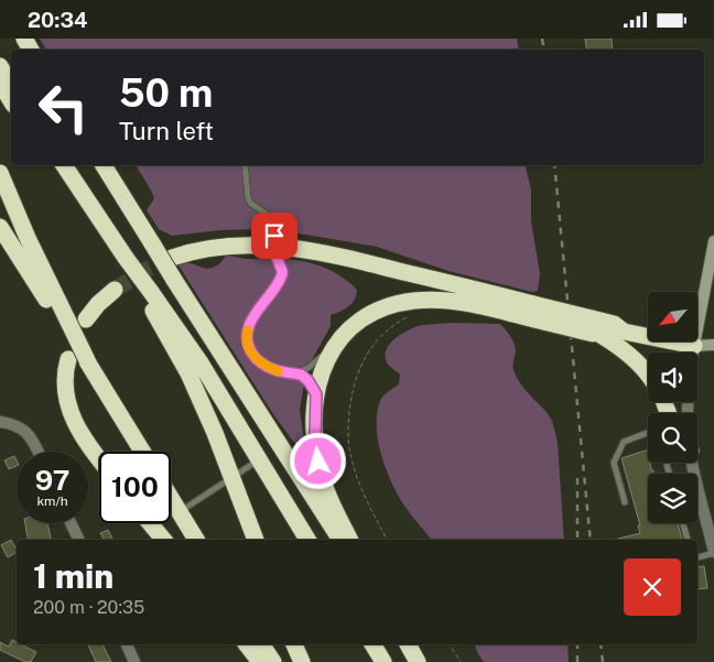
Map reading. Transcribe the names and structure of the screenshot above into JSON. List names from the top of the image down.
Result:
{
  "north": "bottom left",
  "page": {
    "status": "20:34",
    "turn": ["50 m", "Turn left"],
    "speed": "97 km/h",
    "limit": "100",
    "heading": ["1 min", "200 m · 20:35"]
  }
}
